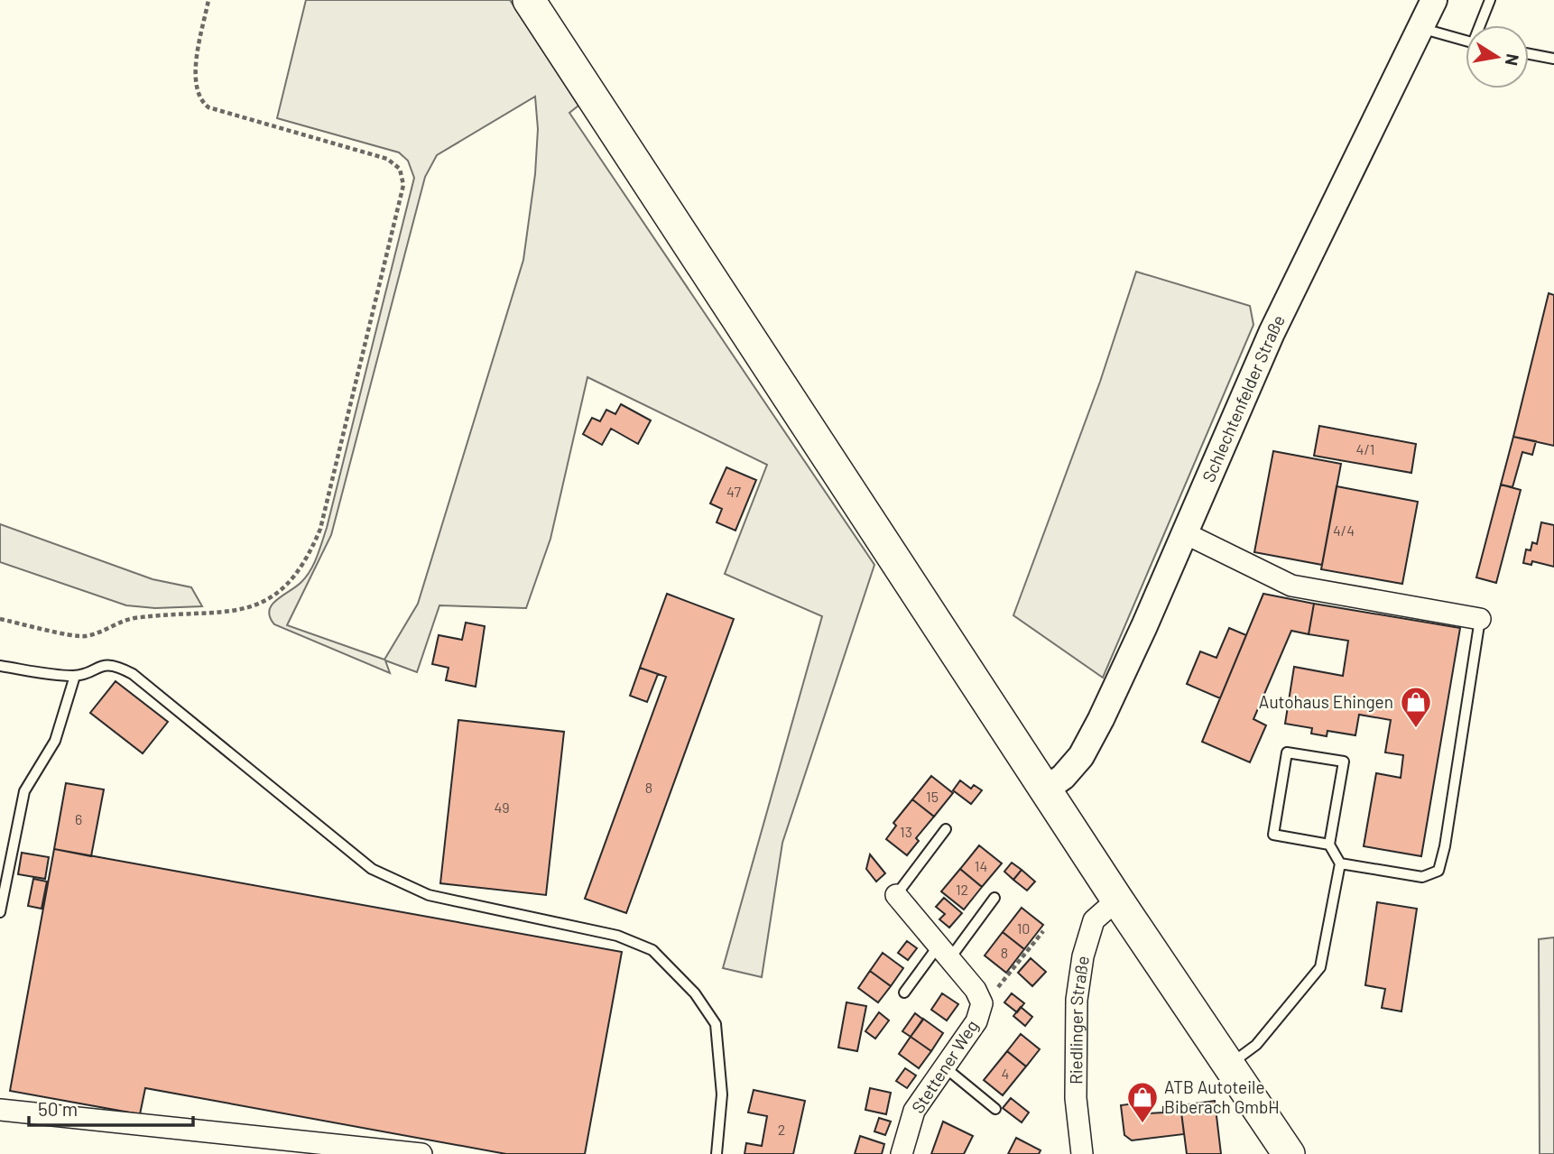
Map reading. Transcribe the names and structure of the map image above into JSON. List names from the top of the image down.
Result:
{
  "streets": {
    "street": ["Schlechtenfelder Straße", "Riedlinger Straße", "Stettener Weg"]
  },
  "places": {
    "shop": ["Autohaus Ehingen", "ATB Autoteile Biberach GmbH"]
  },
  "house_numbers": [
    "4/1",
    "47",
    "4/4",
    "8",
    "15",
    "49",
    "6",
    "13",
    "14",
    "12",
    "10",
    "8",
    "4",
    "2"
  ],
  "scale_bar": "50 m",
  "north": "right"
}
